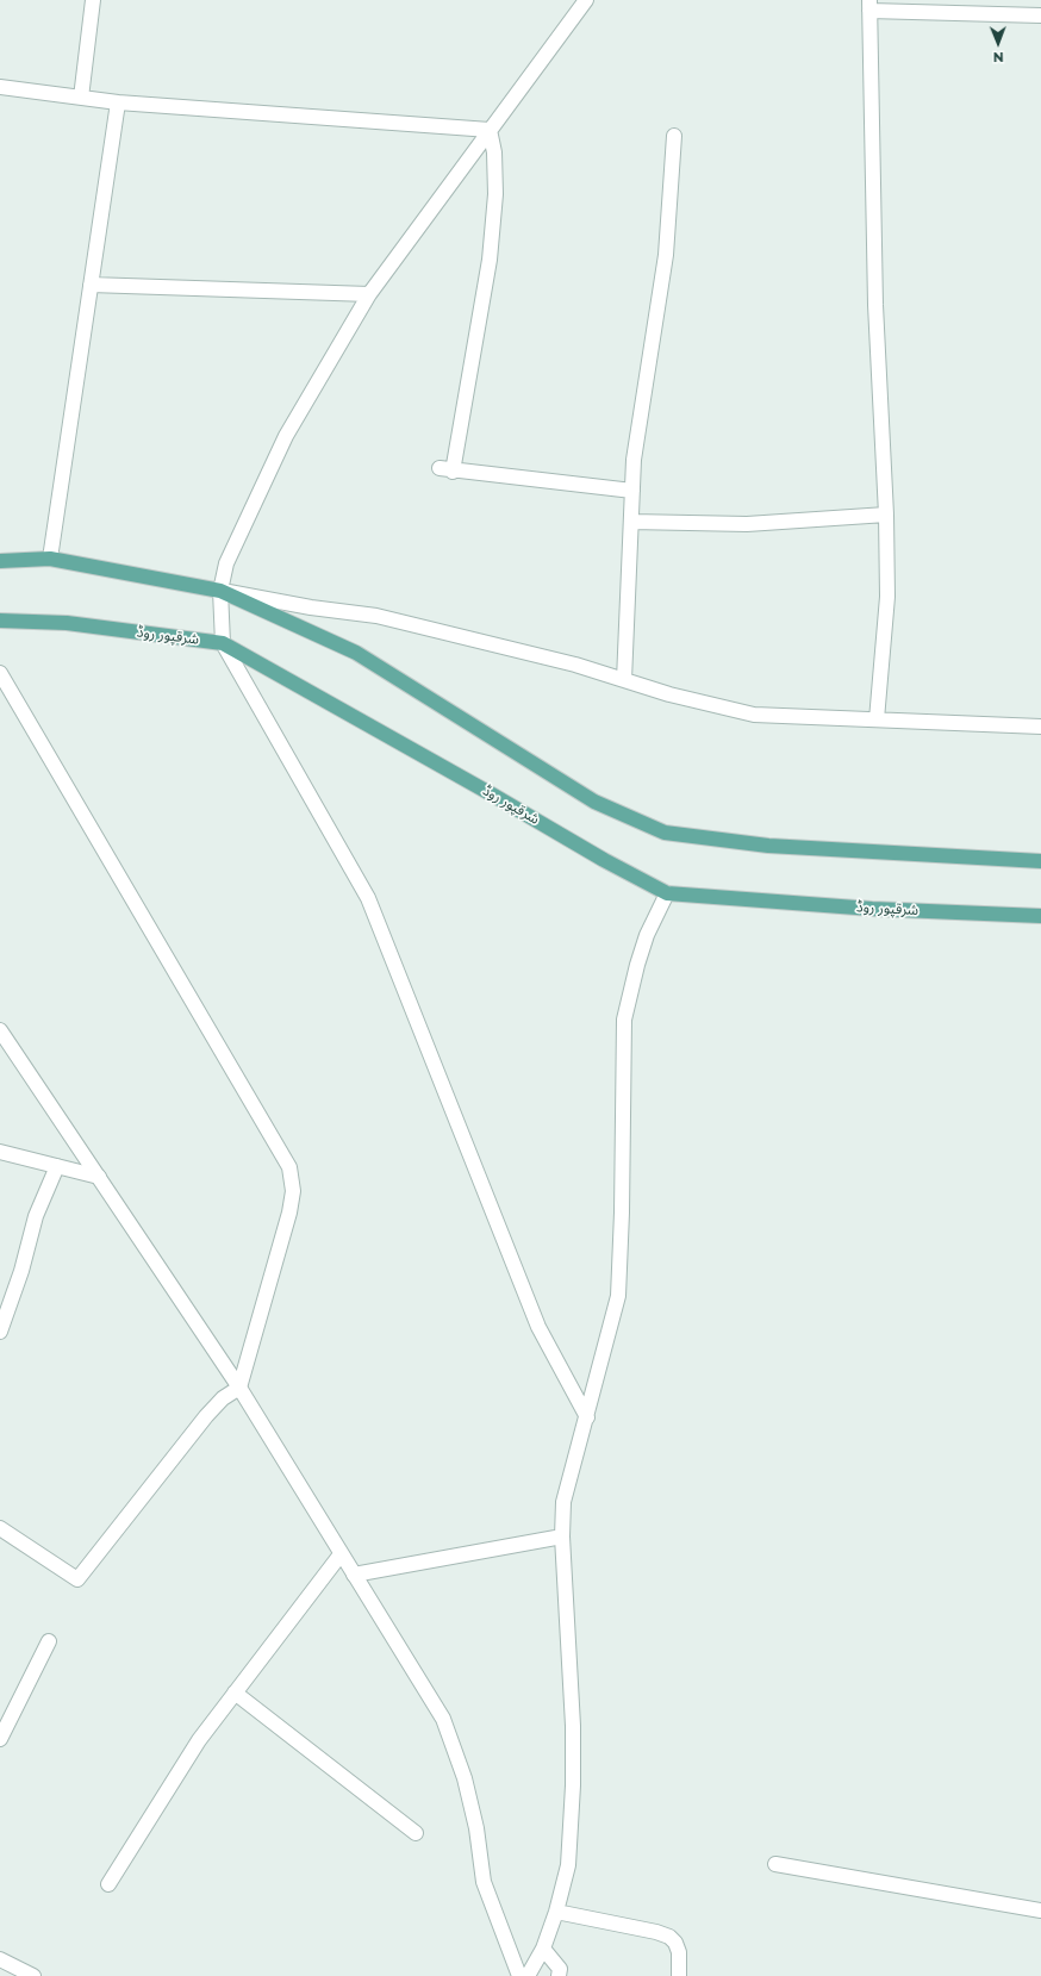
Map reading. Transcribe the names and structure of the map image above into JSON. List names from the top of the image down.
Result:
{
  "streets": {
    "main road": ["شرقپور روڈ"]
  },
  "north": "bottom"
}
